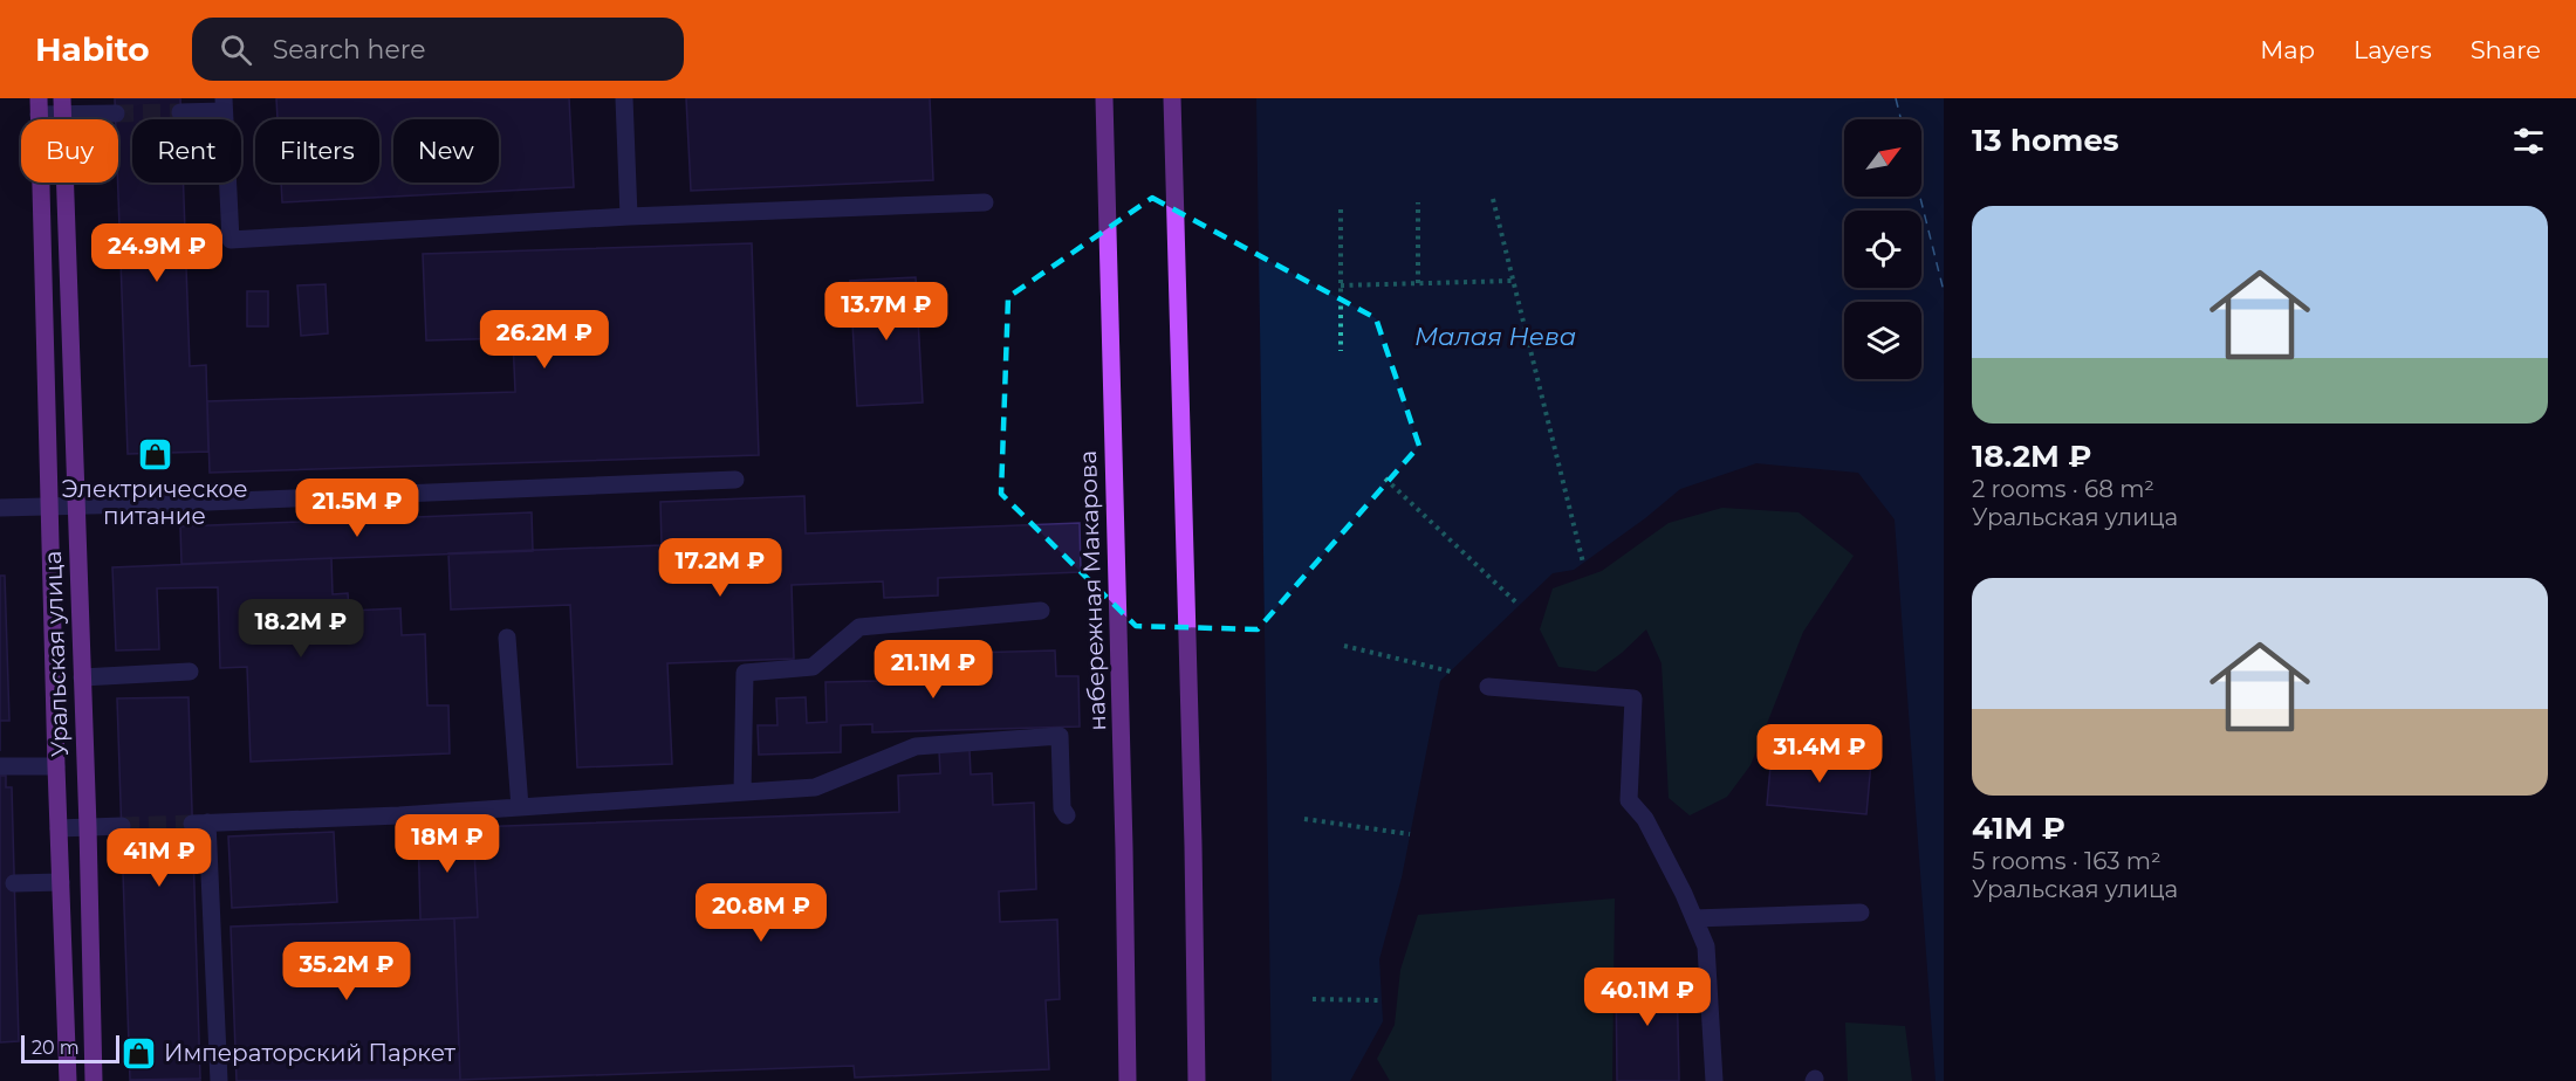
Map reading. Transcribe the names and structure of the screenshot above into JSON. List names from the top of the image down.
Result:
{
  "streets": {
    "main road": ["набережная Макарова", "Уральская улица"]
  },
  "water": ["Малая Нева"],
  "places": {
    "shop": ["Электрическое питание", "Императорский Паркет"]
  },
  "scale_bar": "20 m",
  "north": "top right",
  "page": {
    "header": "Habito",
    "search": "Search here",
    "nav": ["Map", "Layers", "Share"],
    "heading": "13 homes",
    "chip": [
      "Buy",
      "Rent",
      "Filters",
      "New"
    ],
    "list": [
      {
        "name": "18.2M ₽",
        "note": "2 rooms · 68 m² · Уральская улица"
      },
      {
        "name": "41M ₽",
        "note": "5 rooms · 163 m² · Уральская улица"
      }
    ],
    "price": [
      "24.9M ₽",
      "13.7M ₽",
      "26.2M ₽",
      "21.5M ₽",
      "17.2M ₽",
      "18.2M ₽",
      "21.1M ₽",
      "31.4M ₽",
      "18M ₽",
      "41M ₽",
      "20.8M ₽",
      "35.2M ₽",
      "40.1M ₽"
    ],
    "scale": "20 m"
  }
}
